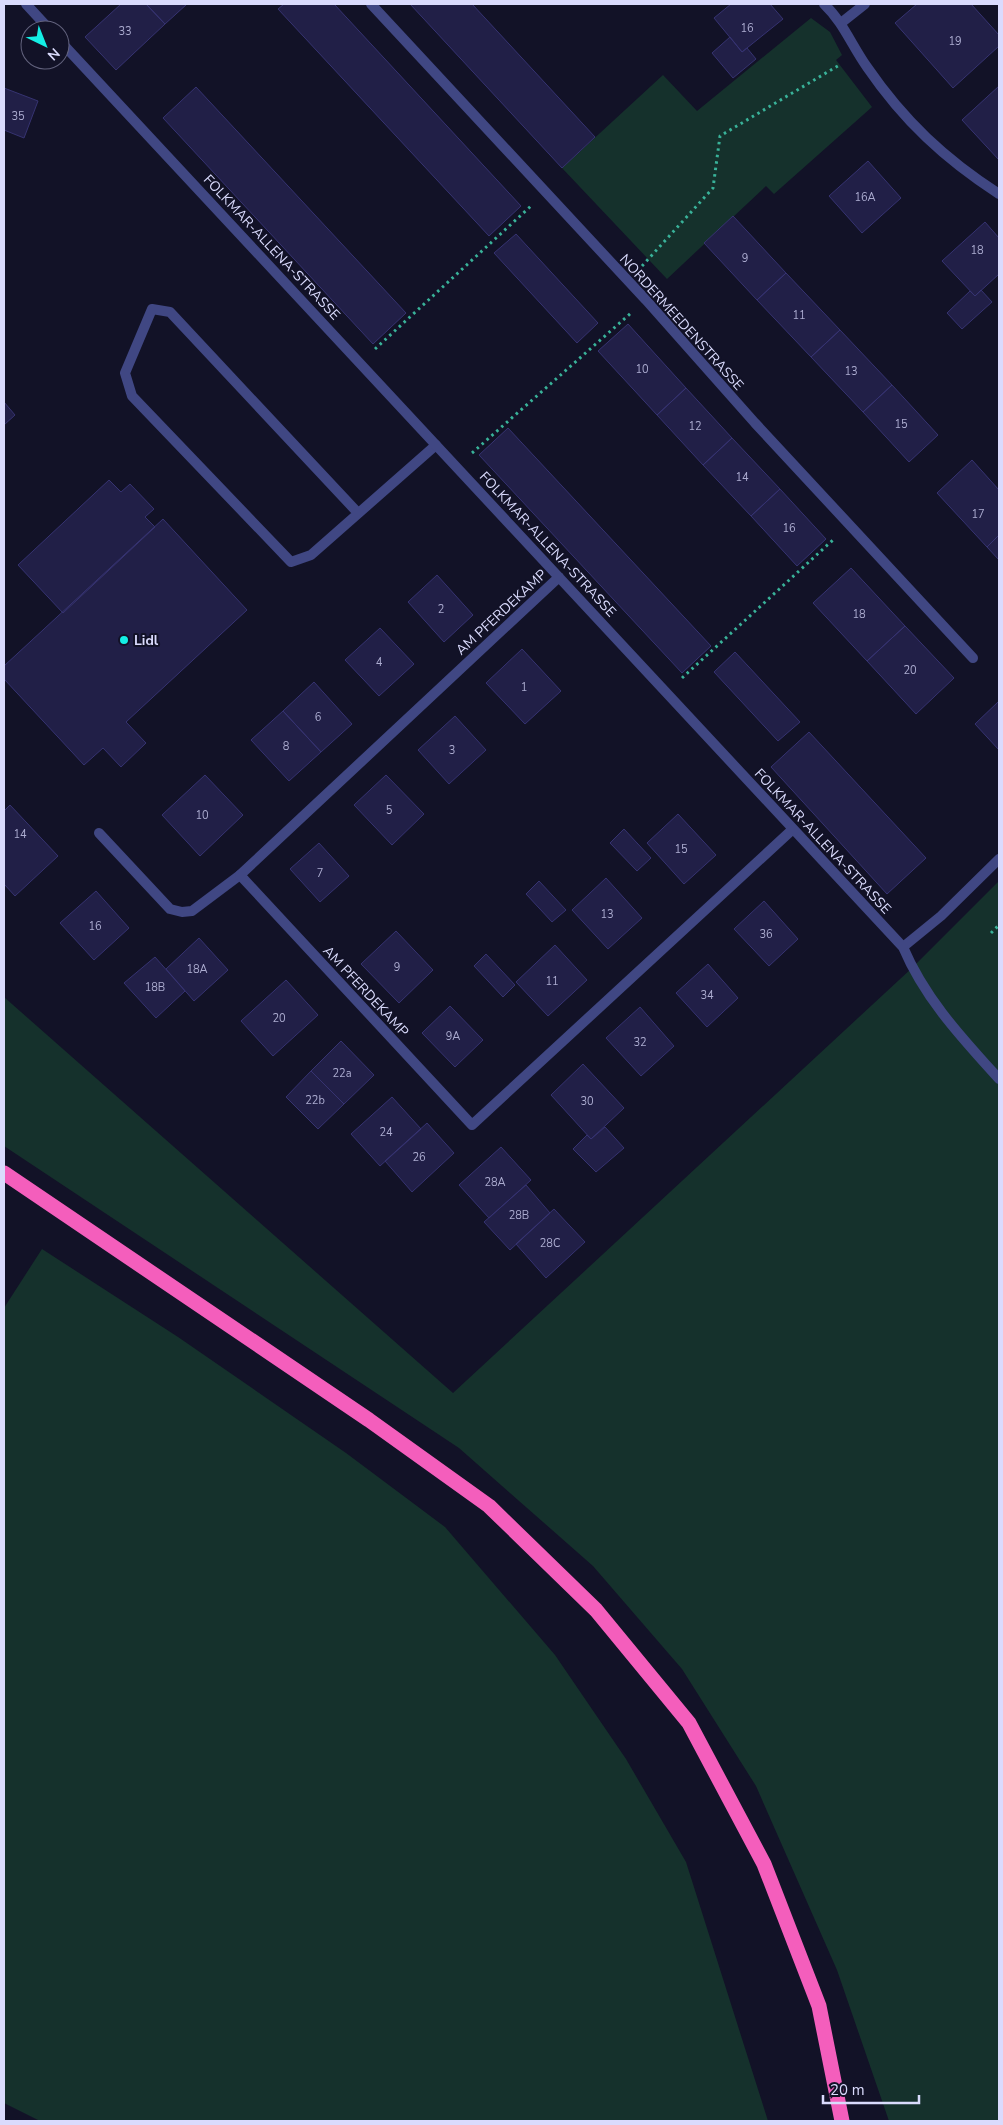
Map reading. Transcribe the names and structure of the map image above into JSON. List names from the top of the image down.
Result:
{
  "streets": {
    "street": ["FOLKMAR-ALLENA-STRASSE", "NORDERMEEDENSTRASSE", "AM PFERDEKAMP"]
  },
  "crossings": [
    ["FOLKMAR-ALLENA-STRASSE", "AM PFERDEKAMP"]
  ],
  "places": ["Lidl"],
  "house_numbers": [
    "16",
    "33",
    "19",
    "35",
    "16A",
    "18",
    "9",
    "11",
    "10",
    "13",
    "15",
    "12",
    "14",
    "17",
    "16",
    "2",
    "18",
    "4",
    "20",
    "1",
    "6",
    "8",
    "3",
    "5",
    "10",
    "14",
    "15",
    "7",
    "13",
    "16",
    "36",
    "9",
    "18A",
    "11",
    "18B",
    "34",
    "20",
    "9A",
    "32",
    "22a",
    "22b",
    "30",
    "24",
    "26",
    "28A",
    "28B",
    "28C"
  ],
  "scale_bar": "20 m",
  "north": "bottom right"
}
